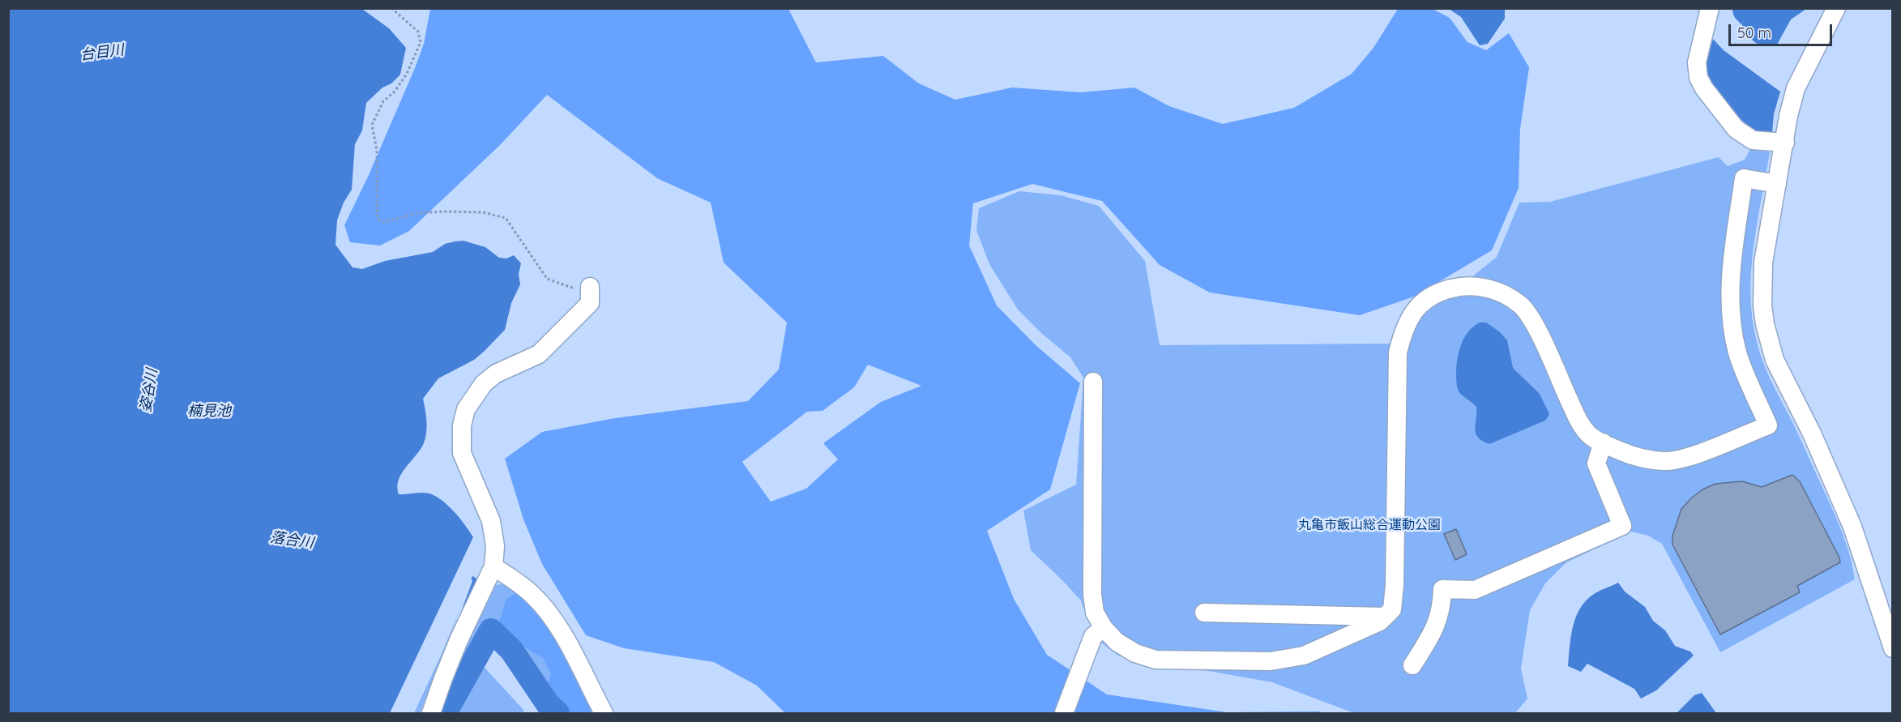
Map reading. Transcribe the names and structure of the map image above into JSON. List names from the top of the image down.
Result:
{
  "water": [
    "台目川",
    "姿谷川",
    "楠見池",
    "落合川"
  ],
  "parks": ["丸亀市飯山総合運動公園"],
  "scale_bar": "50 m"
}
